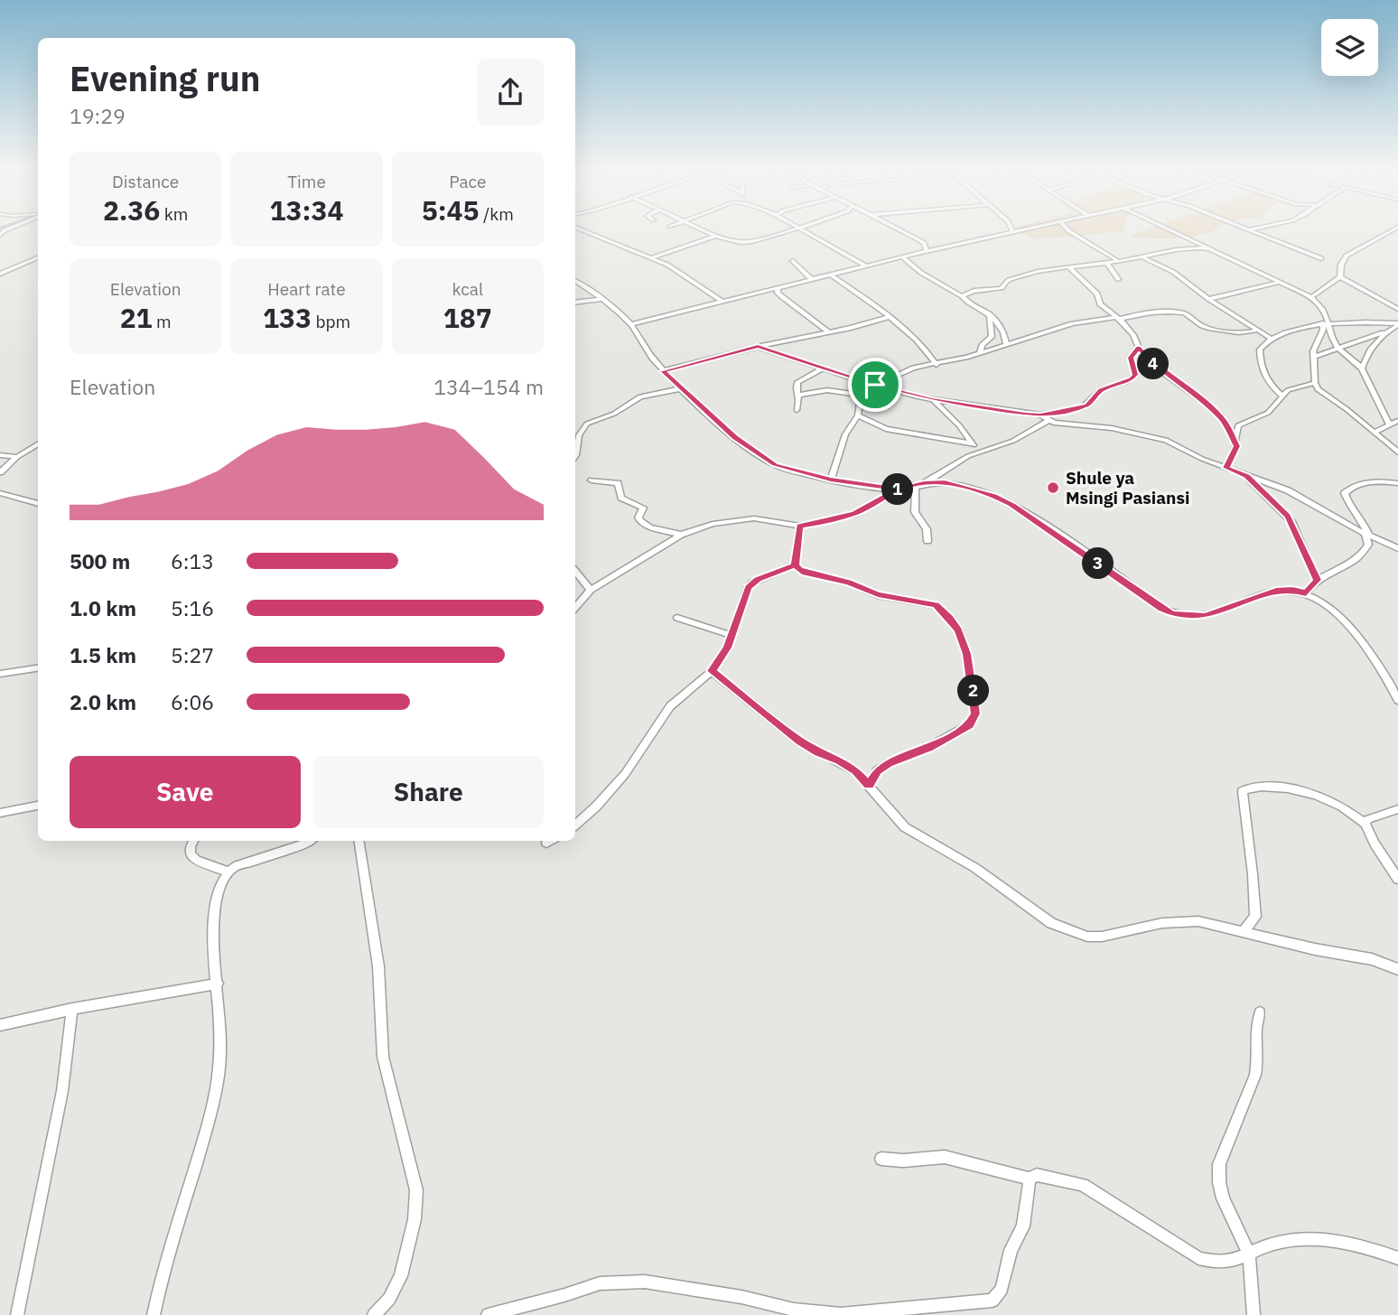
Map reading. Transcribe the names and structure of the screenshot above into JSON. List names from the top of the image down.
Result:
{
  "places": ["Shule ya Msingi Pasiansi"],
  "page": {
    "heading": ["Evening run", "19:29"],
    "stats": [
      ["Distance", "2.36 km"],
      ["Time", "13:34"],
      ["Pace", "5:45 /km"],
      ["Elevation", "21 m"],
      ["Heart rate", "133 bpm"],
      ["kcal", "187"]
    ],
    "pins": [
      "4",
      "1",
      "3",
      "2"
    ],
    "chart": ["Elevation", "134–154 m"],
    "list": [
      {
        "name": "500 m",
        "note": "6:13"
      },
      {
        "name": "1.0 km",
        "note": "5:16"
      },
      {
        "name": "1.5 km",
        "note": "5:27"
      },
      {
        "name": "2.0 km",
        "note": "6:06"
      }
    ],
    "buttons": ["Save", "Share"]
  }
}
